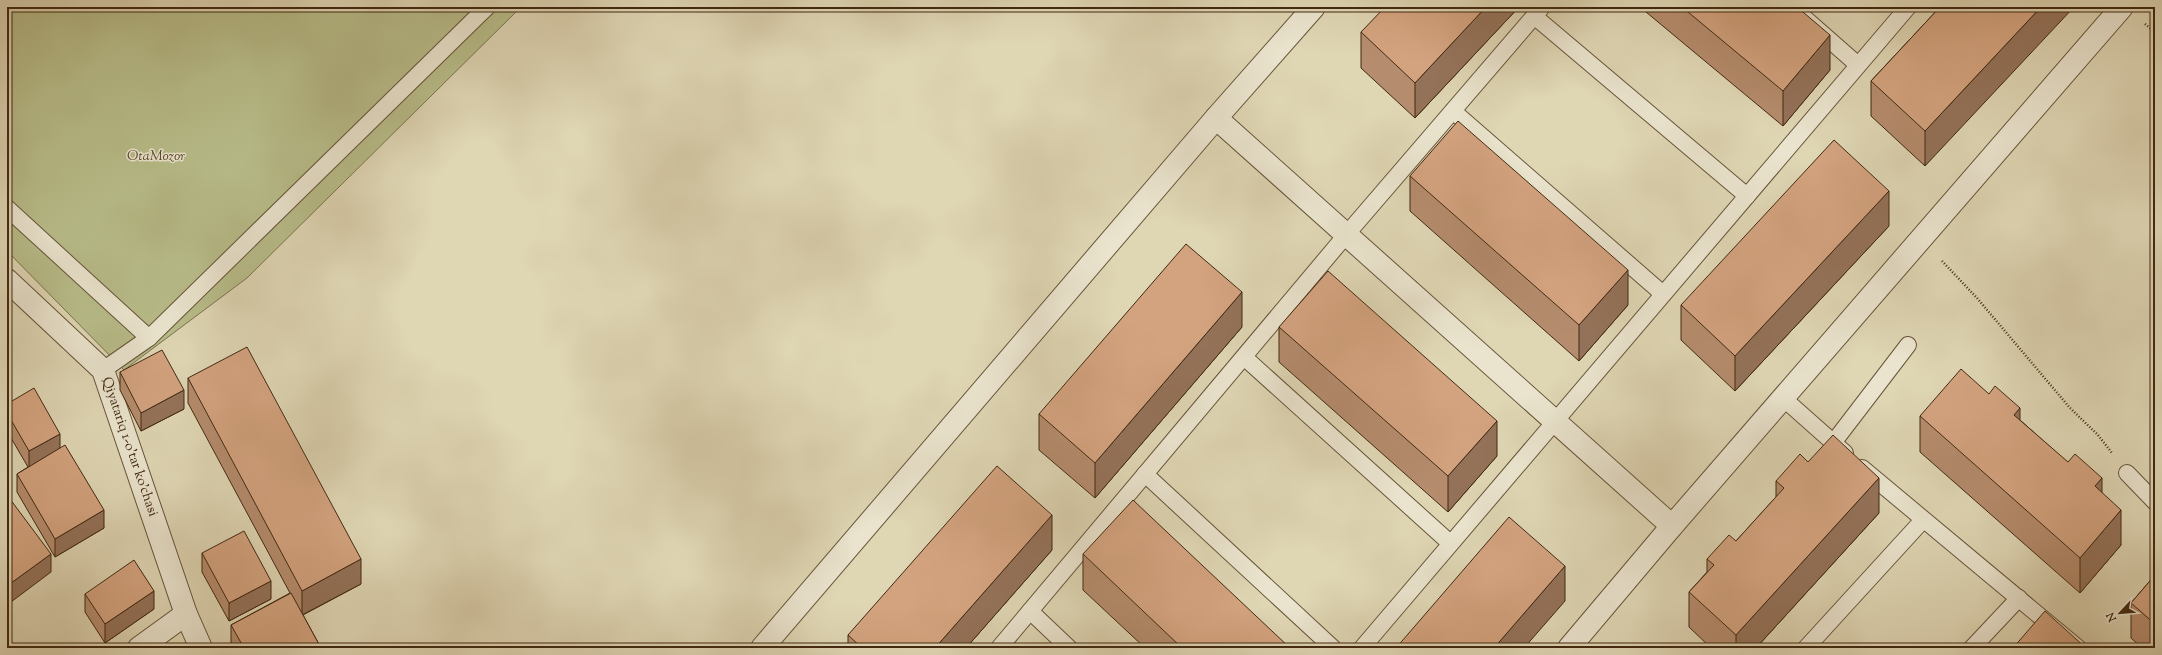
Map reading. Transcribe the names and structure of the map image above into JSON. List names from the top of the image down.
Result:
{
  "streets": {
    "street": ["Qiyatariq 1-o'tar ko'chasi"]
  },
  "parks": ["OtaMozor"],
  "north": "bottom left"
}
